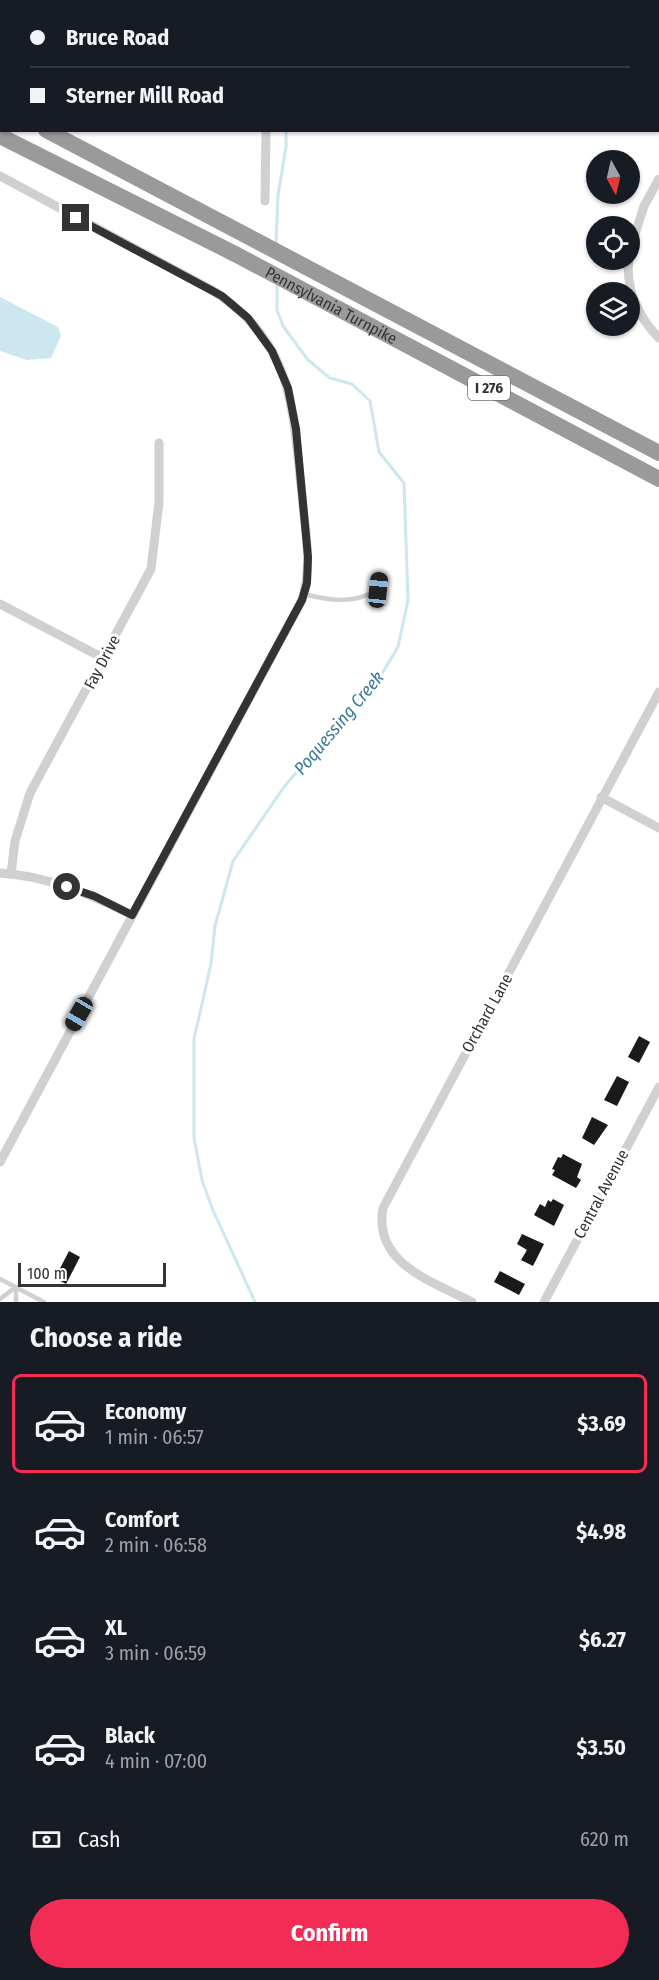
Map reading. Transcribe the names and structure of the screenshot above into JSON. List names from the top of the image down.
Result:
{
  "streets": {
    "highway": ["Pennsylvania Turnpike", "I 276"],
    "street": ["Fay Drive", "Orchard Lane", "Central Avenue"]
  },
  "water": ["Poquessing Creek"],
  "scale_bar": "100 m",
  "north": "bottom",
  "page": {
    "banner": ["Bruce Road", "Sterner Mill Road"],
    "scale": "100 m",
    "heading": "Choose a ride",
    "list": [
      {
        "name": "Economy",
        "note": "1 min · 06:57",
        "value": "$3.69"
      },
      {
        "name": "Comfort",
        "note": "2 min · 06:58",
        "value": "$4.98"
      },
      {
        "name": "XL",
        "note": "3 min · 06:59",
        "value": "$6.27"
      },
      {
        "name": "Black",
        "note": "4 min · 07:00",
        "value": "$3.50"
      }
    ],
    "pay": ["Cash", "620 m"],
    "buttons": "Confirm"
  }
}
